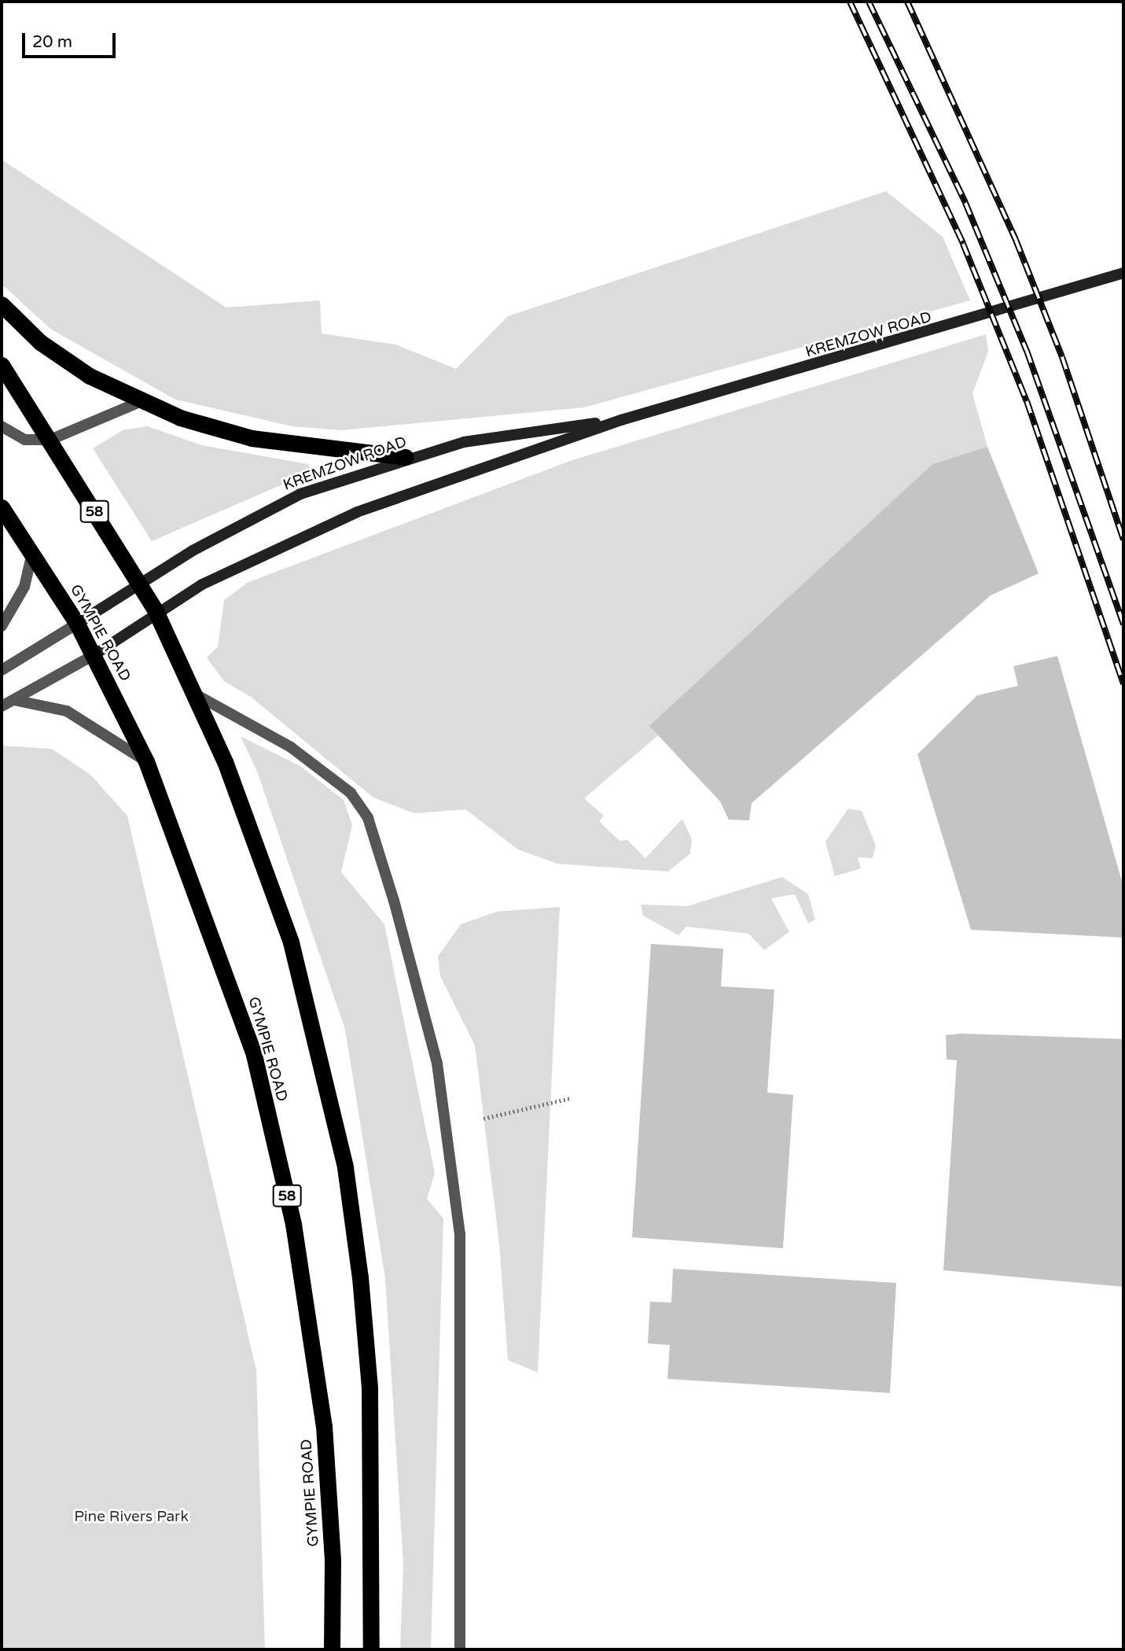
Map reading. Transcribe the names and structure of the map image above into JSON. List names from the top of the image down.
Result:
{
  "streets": {
    "highway": ["58", "GYMPIE ROAD"],
    "street": ["KREMZOW ROAD"]
  },
  "crossings": [
    ["KREMZOW ROAD", "58"],
    ["KREMZOW ROAD", "GYMPIE ROAD"]
  ],
  "parks": ["Pine Rivers Park"],
  "scale_bar": "20 m"
}
